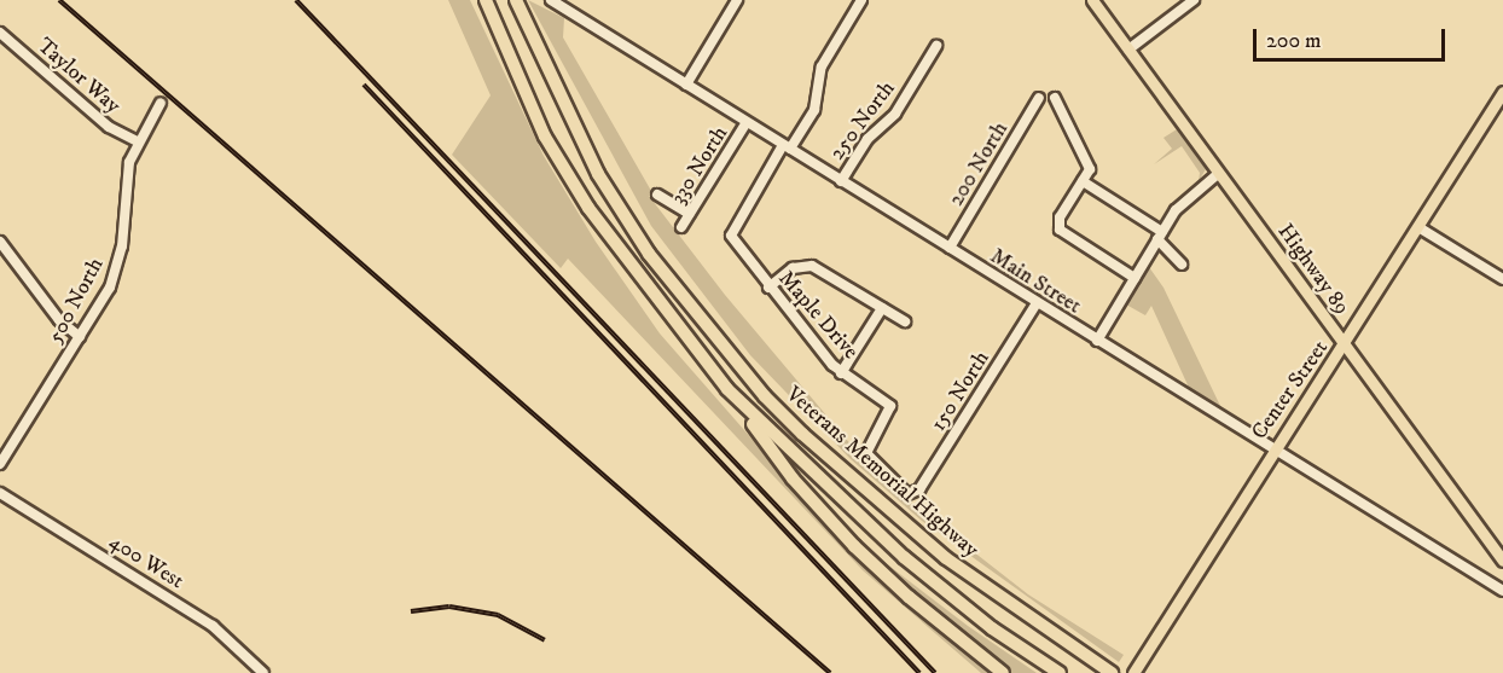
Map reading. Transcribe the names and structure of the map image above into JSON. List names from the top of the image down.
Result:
{
  "streets": {
    "highway": ["Veterans Memorial Highway"],
    "main road": ["Highway 89", "Center Street"],
    "street": [
      "Taylor Way",
      "250 North",
      "200 North",
      "330 North",
      "Main Street",
      "500 North",
      "Maple Drive",
      "150 North",
      "400 West"
    ]
  },
  "crossings": [
    ["Taylor Way", "500 North"],
    ["250 North", "Main Street"],
    ["200 North", "Main Street"],
    ["330 North", "Main Street"],
    ["Highway 89", "Center Street"],
    ["Main Street", "Maple Drive"],
    ["Main Street", "Center Street"],
    ["Main Street", "150 North"],
    ["Maple Drive", "150 North"]
  ],
  "scale_bar": "200 m"
}
